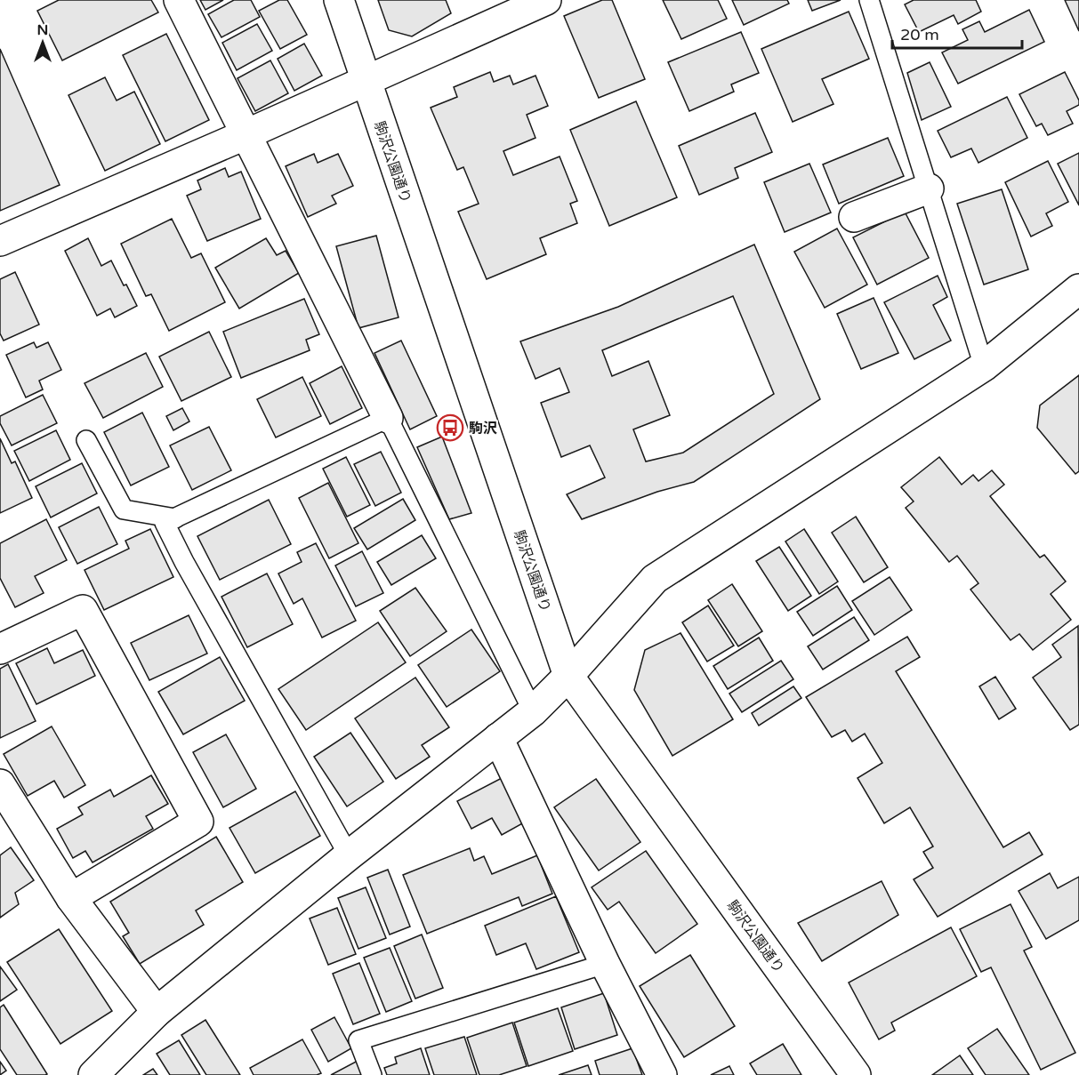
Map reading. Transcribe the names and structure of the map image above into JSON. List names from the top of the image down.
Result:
{
  "streets": {
    "street": ["駒沢公園通り"]
  },
  "places": {
    "bus stop": ["駒沢"]
  },
  "scale_bar": "20 m",
  "north": "top"
}
